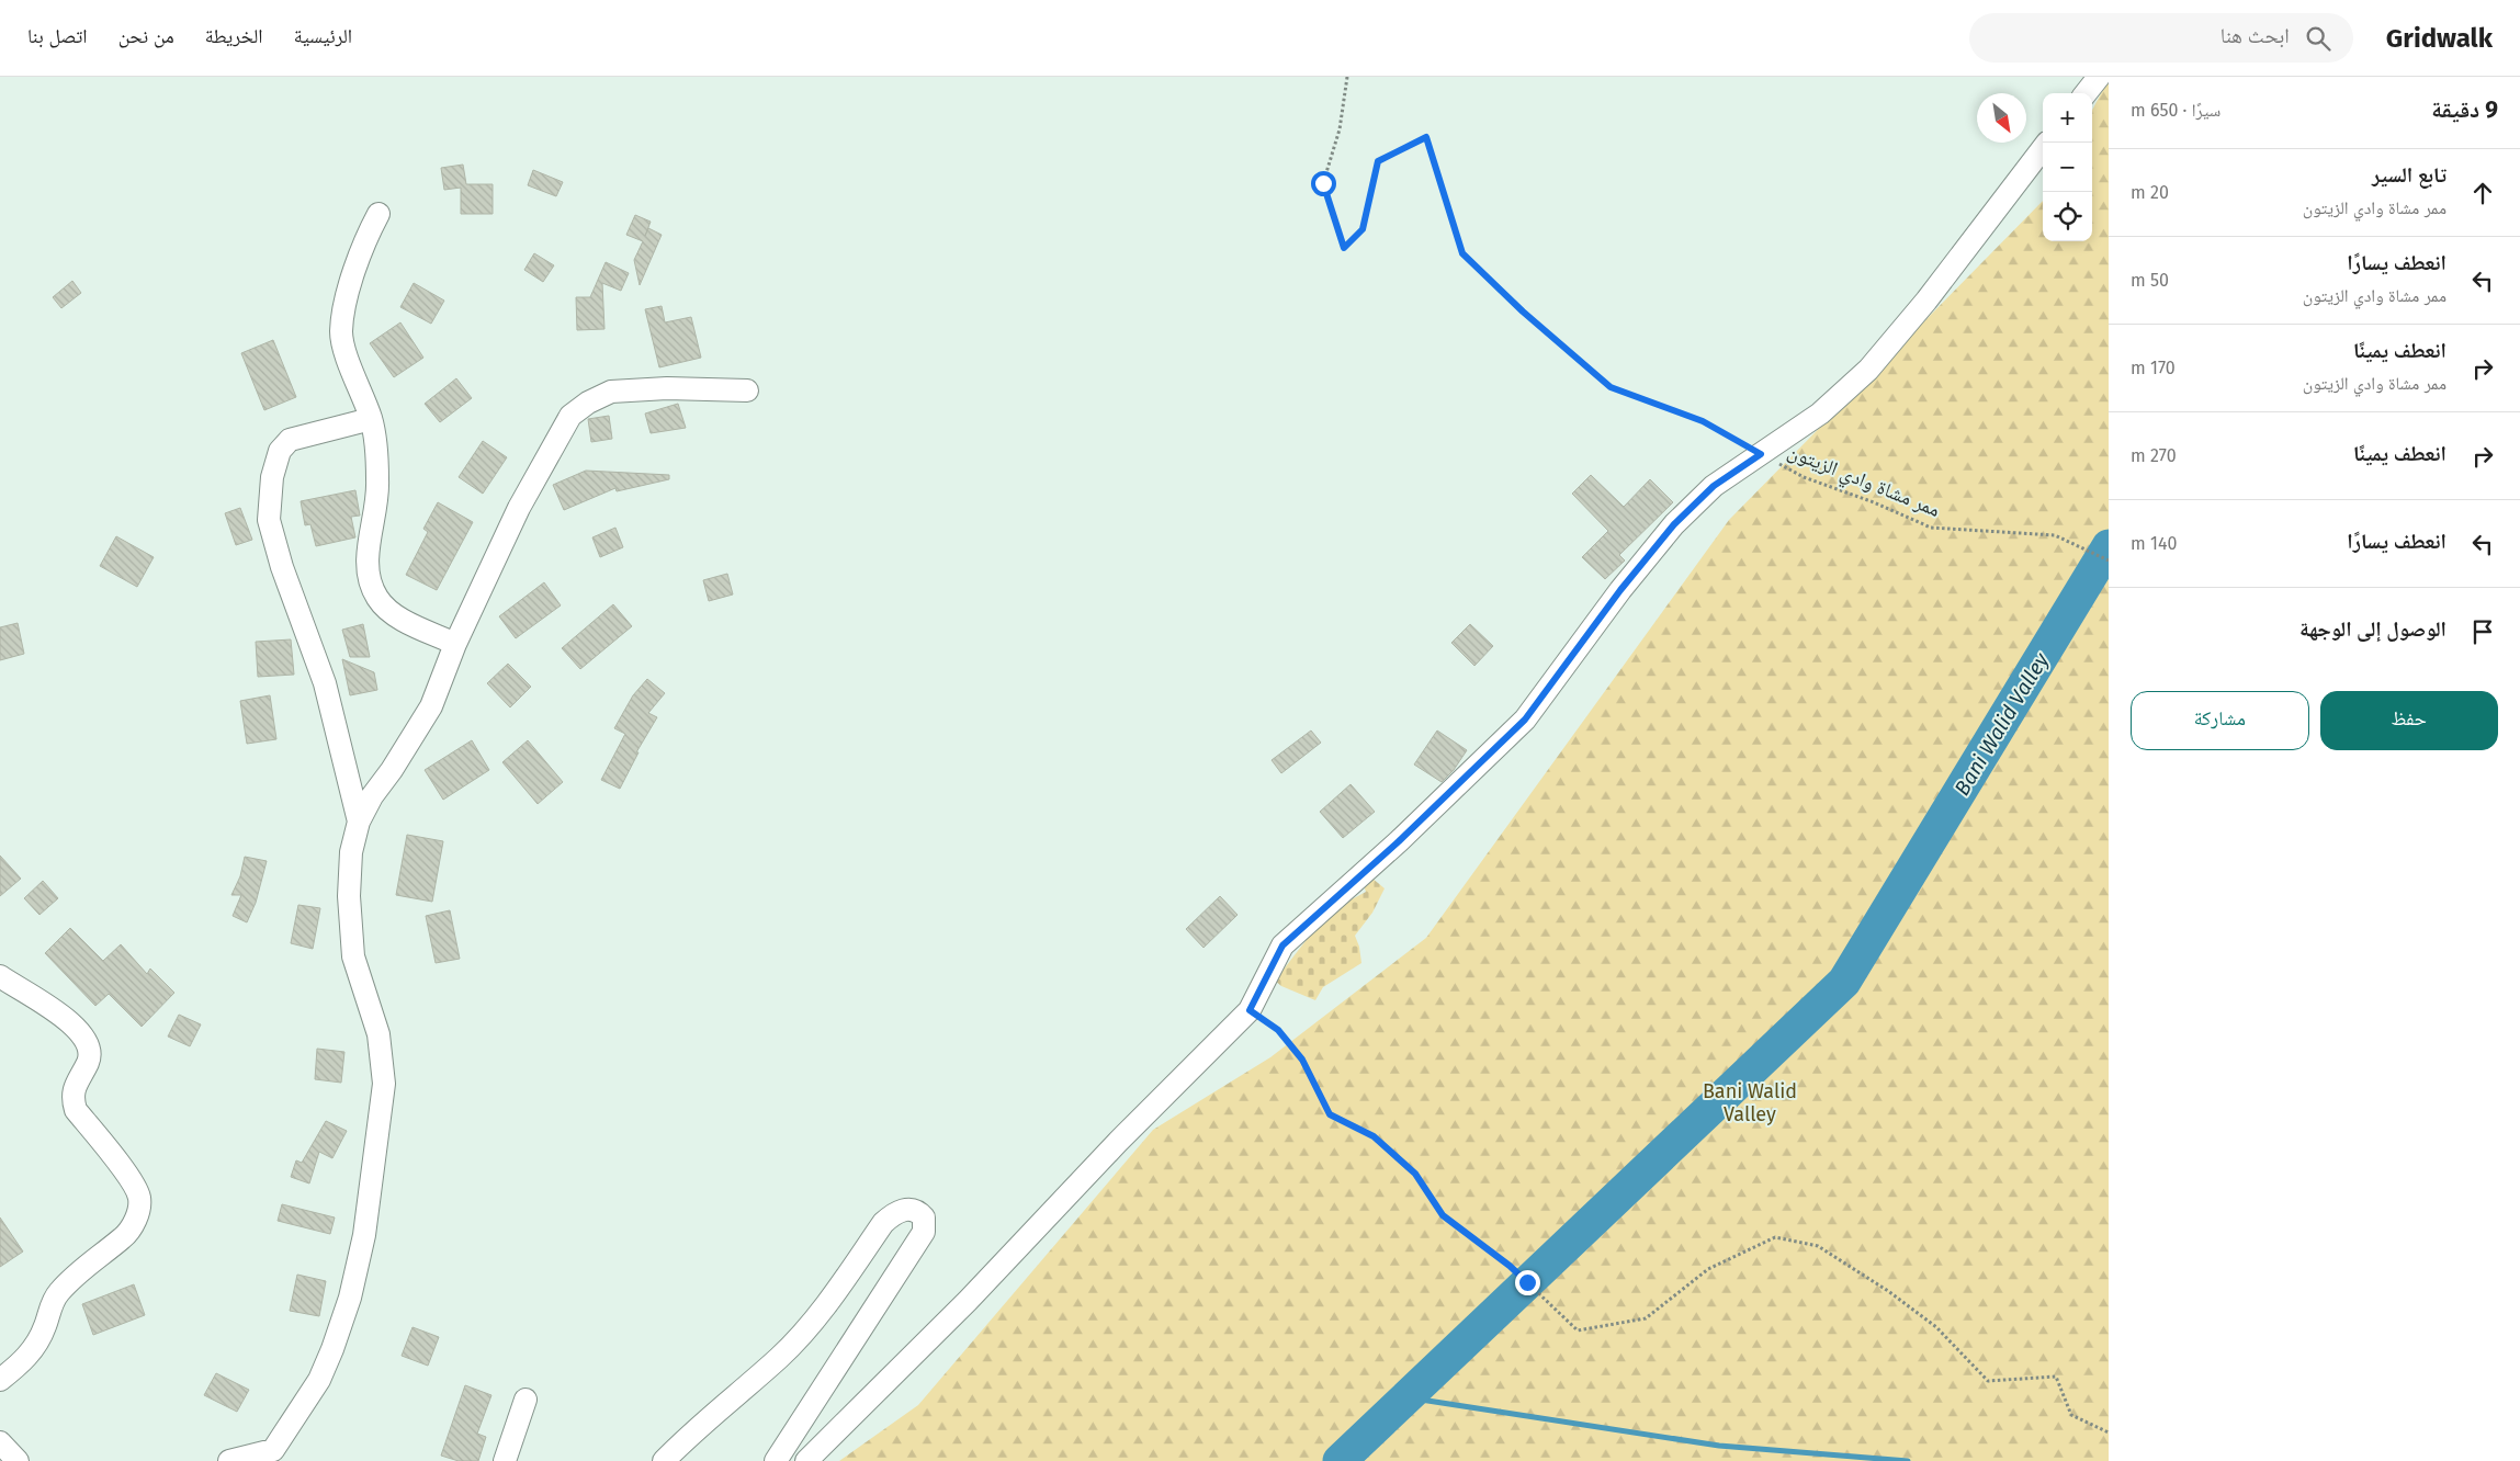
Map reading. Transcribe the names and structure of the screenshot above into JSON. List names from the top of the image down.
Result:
{
  "streets": {
    "path": ["ممر مشاة وادي الزيتون"]
  },
  "water": ["Bani Walid Valley"],
  "parks": ["Bani Walid Valley"],
  "north": "bottom right",
  "page": {
    "header": "Gridwalk",
    "search": "ابحث هنا",
    "nav": [
      "الرئيسية",
      "الخريطة",
      "من نحن",
      "اتصل بنا"
    ],
    "heading": ["9 دقيقة", "سيرًا · 650 m"],
    "map_buttons": ["+", "−"],
    "list": [
      ["تابع السير", "ممر مشاة وادي الزيتون", "20 m"],
      ["انعطف يسارًا", "ممر مشاة وادي الزيتون", "50 m"],
      ["انعطف يمينًا", "ممر مشاة وادي الزيتون", "170 m"],
      ["انعطف يمينًا", "270 m"],
      ["انعطف يسارًا", "140 m"],
      "الوصول إلى الوجهة"
    ],
    "buttons": ["حفظ", "مشاركة"]
  }
}
